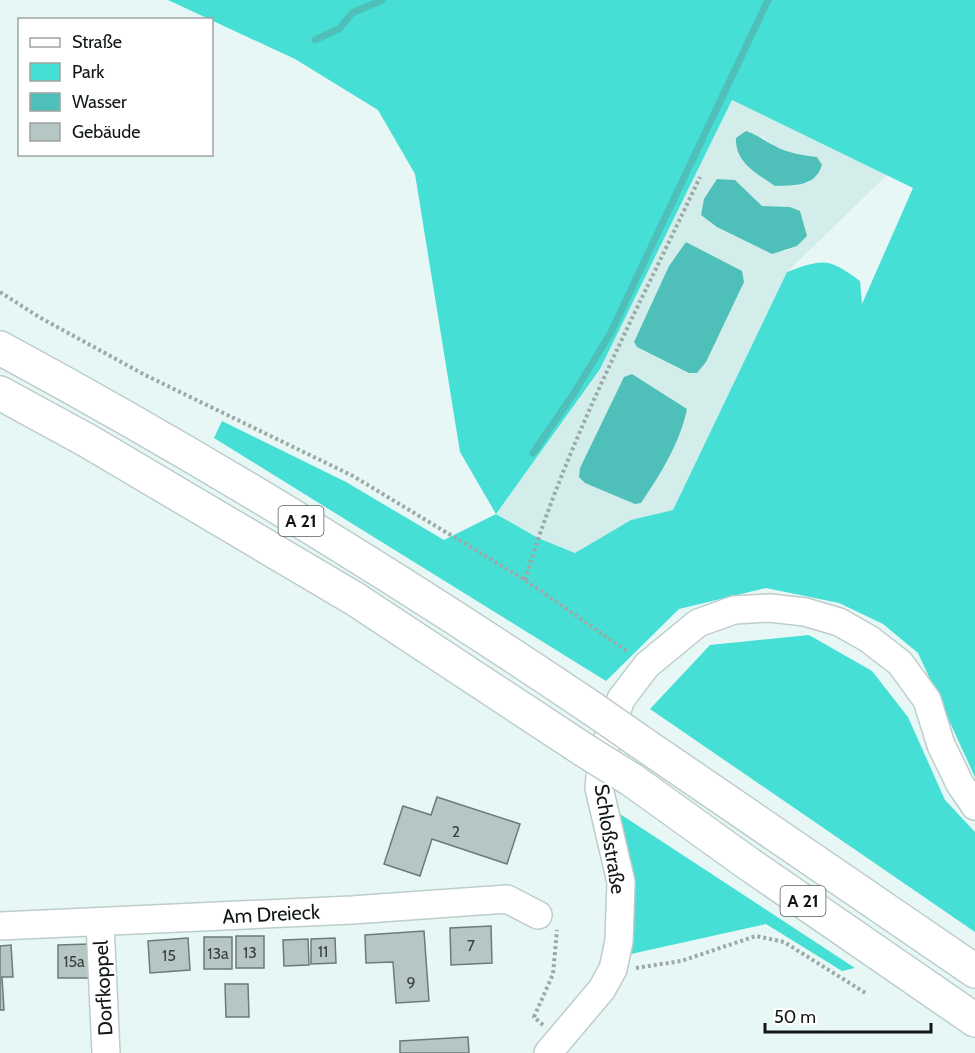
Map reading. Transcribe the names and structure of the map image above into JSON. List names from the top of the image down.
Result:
{
  "streets": {
    "highway": ["A 21"],
    "street": ["Schloßstraße", "Am Dreieck", "Dorfkoppel"]
  },
  "crossings": [
    ["Am Dreieck", "Dorfkoppel"]
  ],
  "house_numbers": [
    "2",
    "7",
    "11",
    "13",
    "13a",
    "15",
    "15a",
    "9"
  ],
  "legend": [
    "Straße",
    "Park",
    "Wasser",
    "Gebäude"
  ],
  "scale_bar": "50 m"
}
